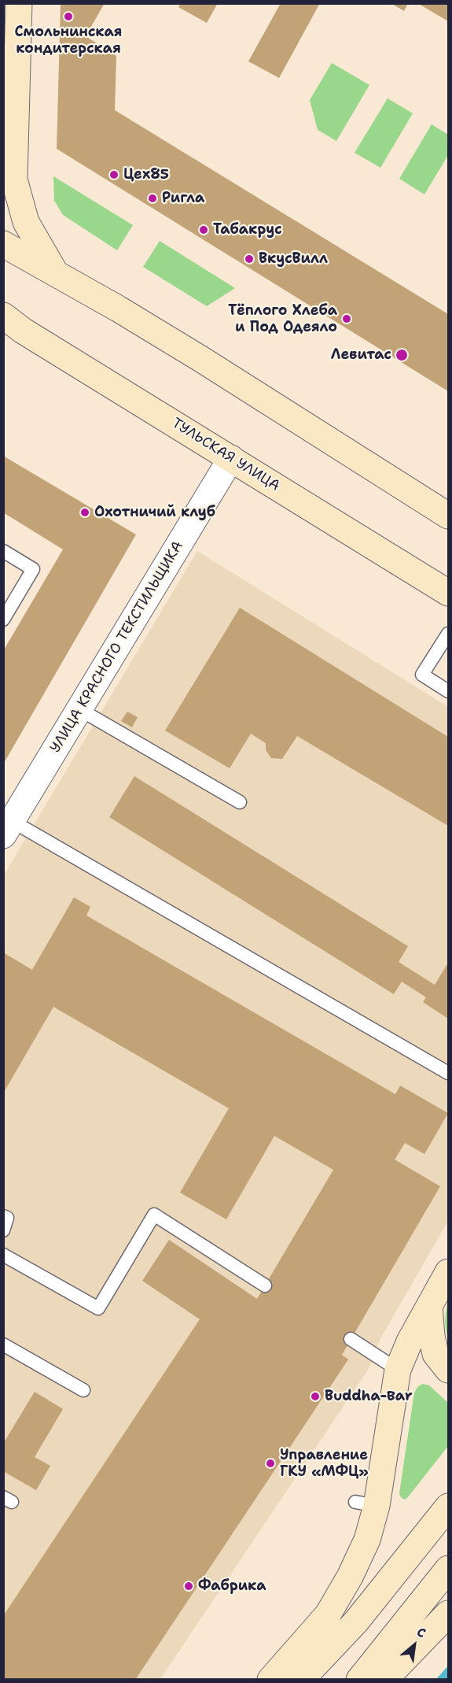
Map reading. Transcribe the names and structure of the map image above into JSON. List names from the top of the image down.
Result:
{
  "streets": {
    "main road": ["ТУЛЬСКАЯ УЛИЦА"],
    "street": ["УЛИЦА КРАСНОГО ТЕКСТИЛЬЩИКА"]
  },
  "crossings": [
    ["ТУЛЬСКАЯ УЛИЦА", "УЛИЦА КРАСНОГО ТЕКСТИЛЬЩИКА"]
  ],
  "places": [
    "Смольнинская кондитерская",
    "Цех85",
    "Ригла",
    "Табакрус",
    "ВкусВилл",
    "Тёплого Хлеба и Под Одеяло",
    "Левитас",
    "Охотничий клуб",
    "Buddha-Bar",
    "Управление ГКУ «МФЦ»",
    "Фабрика"
  ],
  "north": "top right"
}
